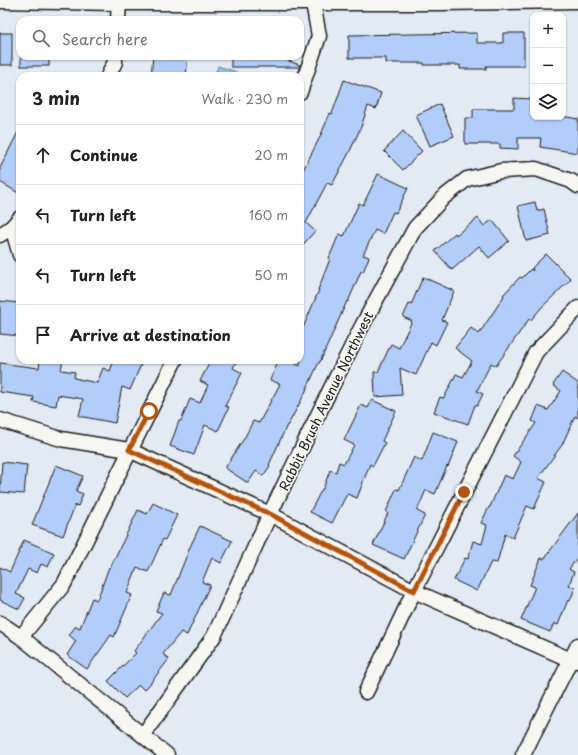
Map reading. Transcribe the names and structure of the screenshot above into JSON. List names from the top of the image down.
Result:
{
  "streets": {
    "street": ["Rabbit Brush Avenue Northwest"]
  },
  "page": {
    "map_buttons": ["+", "−"],
    "search": "Search here",
    "heading": ["3 min", "Walk · 230 m"],
    "list": [
      ["Continue", "20 m"],
      ["Turn left", "160 m"],
      ["Turn left", "50 m"],
      "Arrive at destination"
    ]
  }
}
